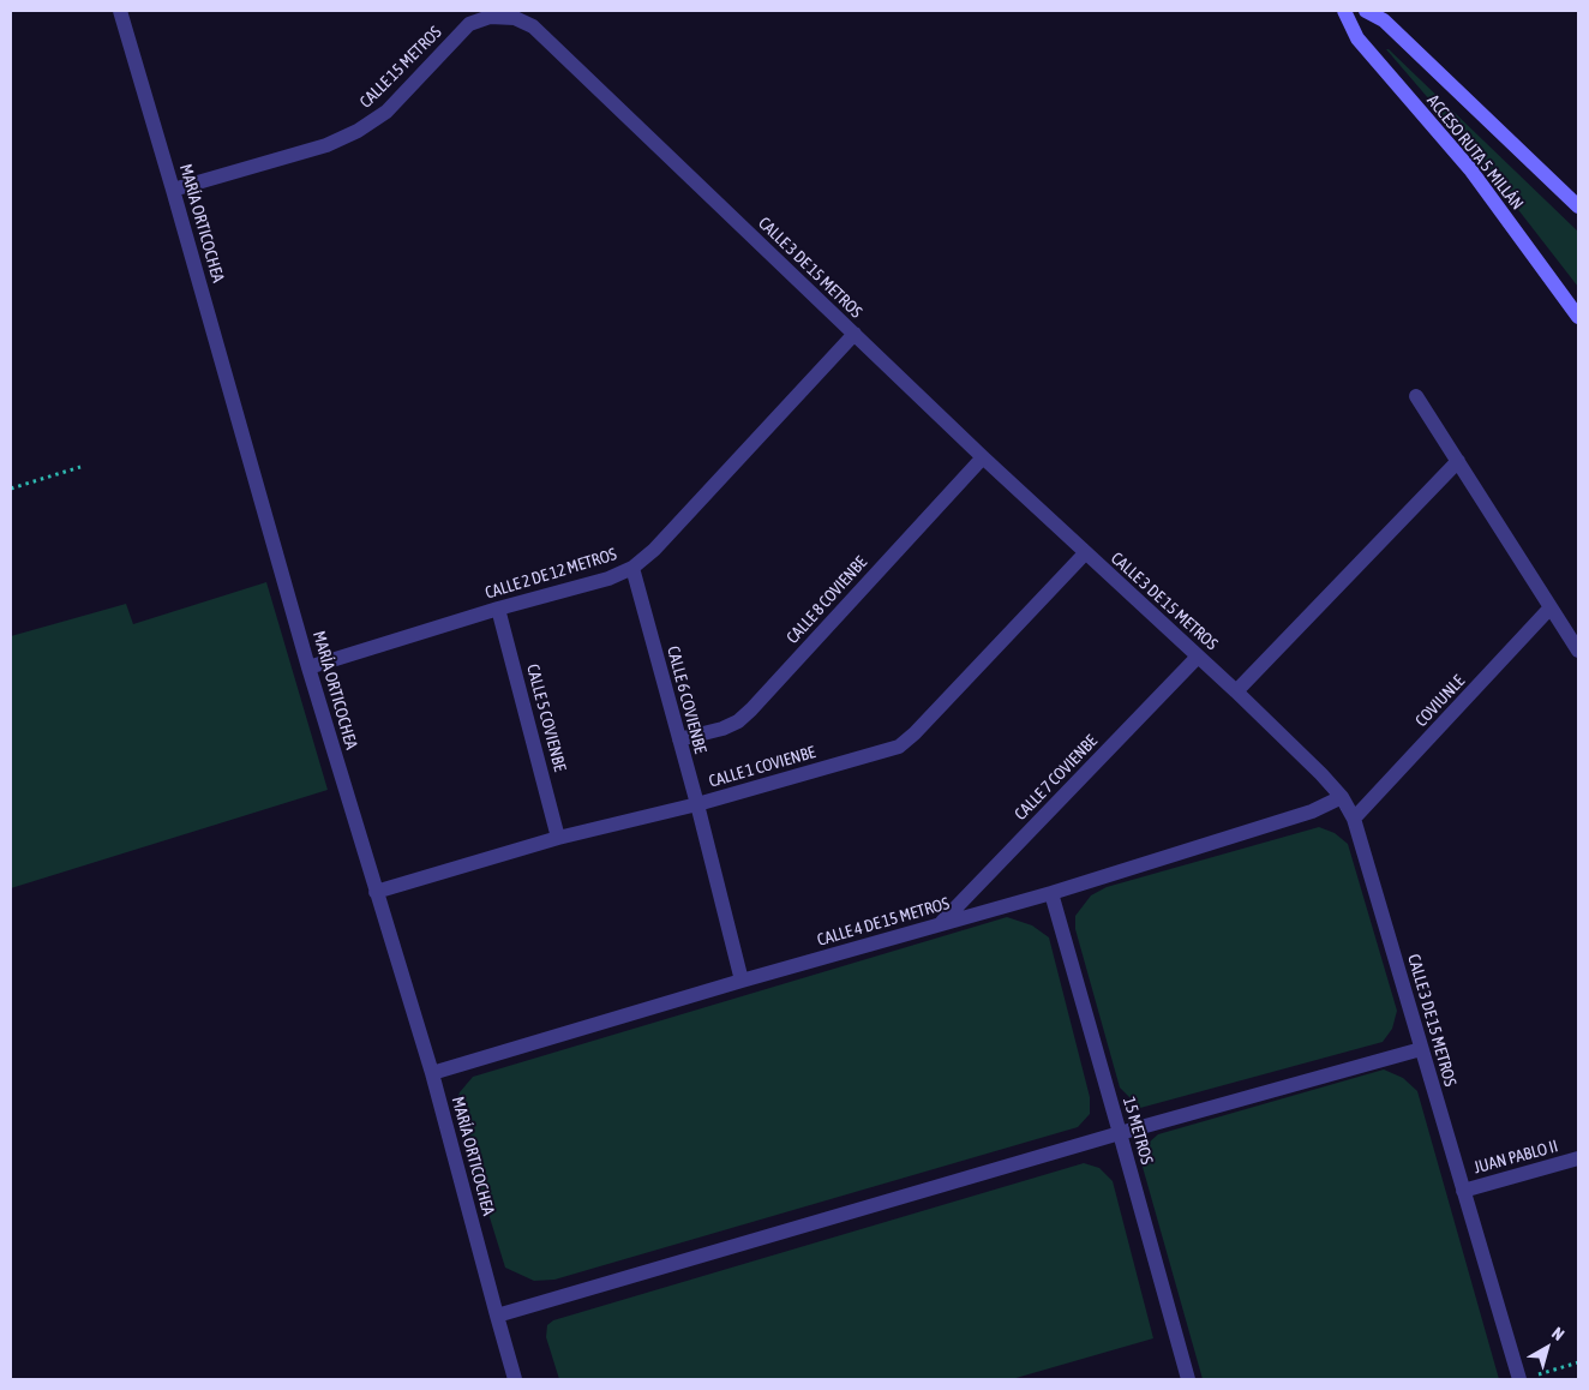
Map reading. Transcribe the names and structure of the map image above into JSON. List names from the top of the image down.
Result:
{
  "streets": {
    "main road": ["ACCESO RUTA 5 MILLÁN"],
    "street": [
      "CALLE 15 METROS",
      "MARÍA ORTICOCHEA",
      "CALLE 3 DE 15 METROS",
      "CALLE 2 DE 12 METROS",
      "CALLE 8 COVIENBE",
      "CALLE 6 COVIENBE",
      "COVIUNLE",
      "CALLE 5 COVIENBE",
      "CALLE 1 COVIENBE",
      "CALLE 7 COVIENBE",
      "CALLE 4 DE 15 METROS",
      "15 METROS",
      "JUAN PABLO II"
    ]
  },
  "crossings": [
    ["CALLE 15 METROS", "MARÍA ORTICOCHEA"],
    ["CALLE 15 METROS", "CALLE 3 DE 15 METROS"],
    ["MARÍA ORTICOCHEA", "CALLE 2 DE 12 METROS"],
    ["MARÍA ORTICOCHEA", "CALLE 1 COVIENBE"],
    ["MARÍA ORTICOCHEA", "CALLE 4 DE 15 METROS"],
    ["CALLE 3 DE 15 METROS", "CALLE 2 DE 12 METROS"],
    ["CALLE 3 DE 15 METROS", "CALLE 8 COVIENBE"],
    ["CALLE 3 DE 15 METROS", "COVIUNLE"],
    ["CALLE 3 DE 15 METROS", "CALLE 1 COVIENBE"],
    ["CALLE 3 DE 15 METROS", "CALLE 7 COVIENBE"],
    ["CALLE 3 DE 15 METROS", "CALLE 4 DE 15 METROS"],
    ["CALLE 3 DE 15 METROS", "JUAN PABLO II"],
    ["CALLE 2 DE 12 METROS", "CALLE 6 COVIENBE"],
    ["CALLE 2 DE 12 METROS", "CALLE 5 COVIENBE"],
    ["CALLE 8 COVIENBE", "CALLE 6 COVIENBE"],
    ["CALLE 6 COVIENBE", "CALLE 1 COVIENBE"],
    ["CALLE 6 COVIENBE", "CALLE 4 DE 15 METROS"],
    ["CALLE 5 COVIENBE", "CALLE 1 COVIENBE"],
    ["CALLE 7 COVIENBE", "CALLE 4 DE 15 METROS"],
    ["CALLE 4 DE 15 METROS", "15 METROS"]
  ],
  "north": "top right"
}
